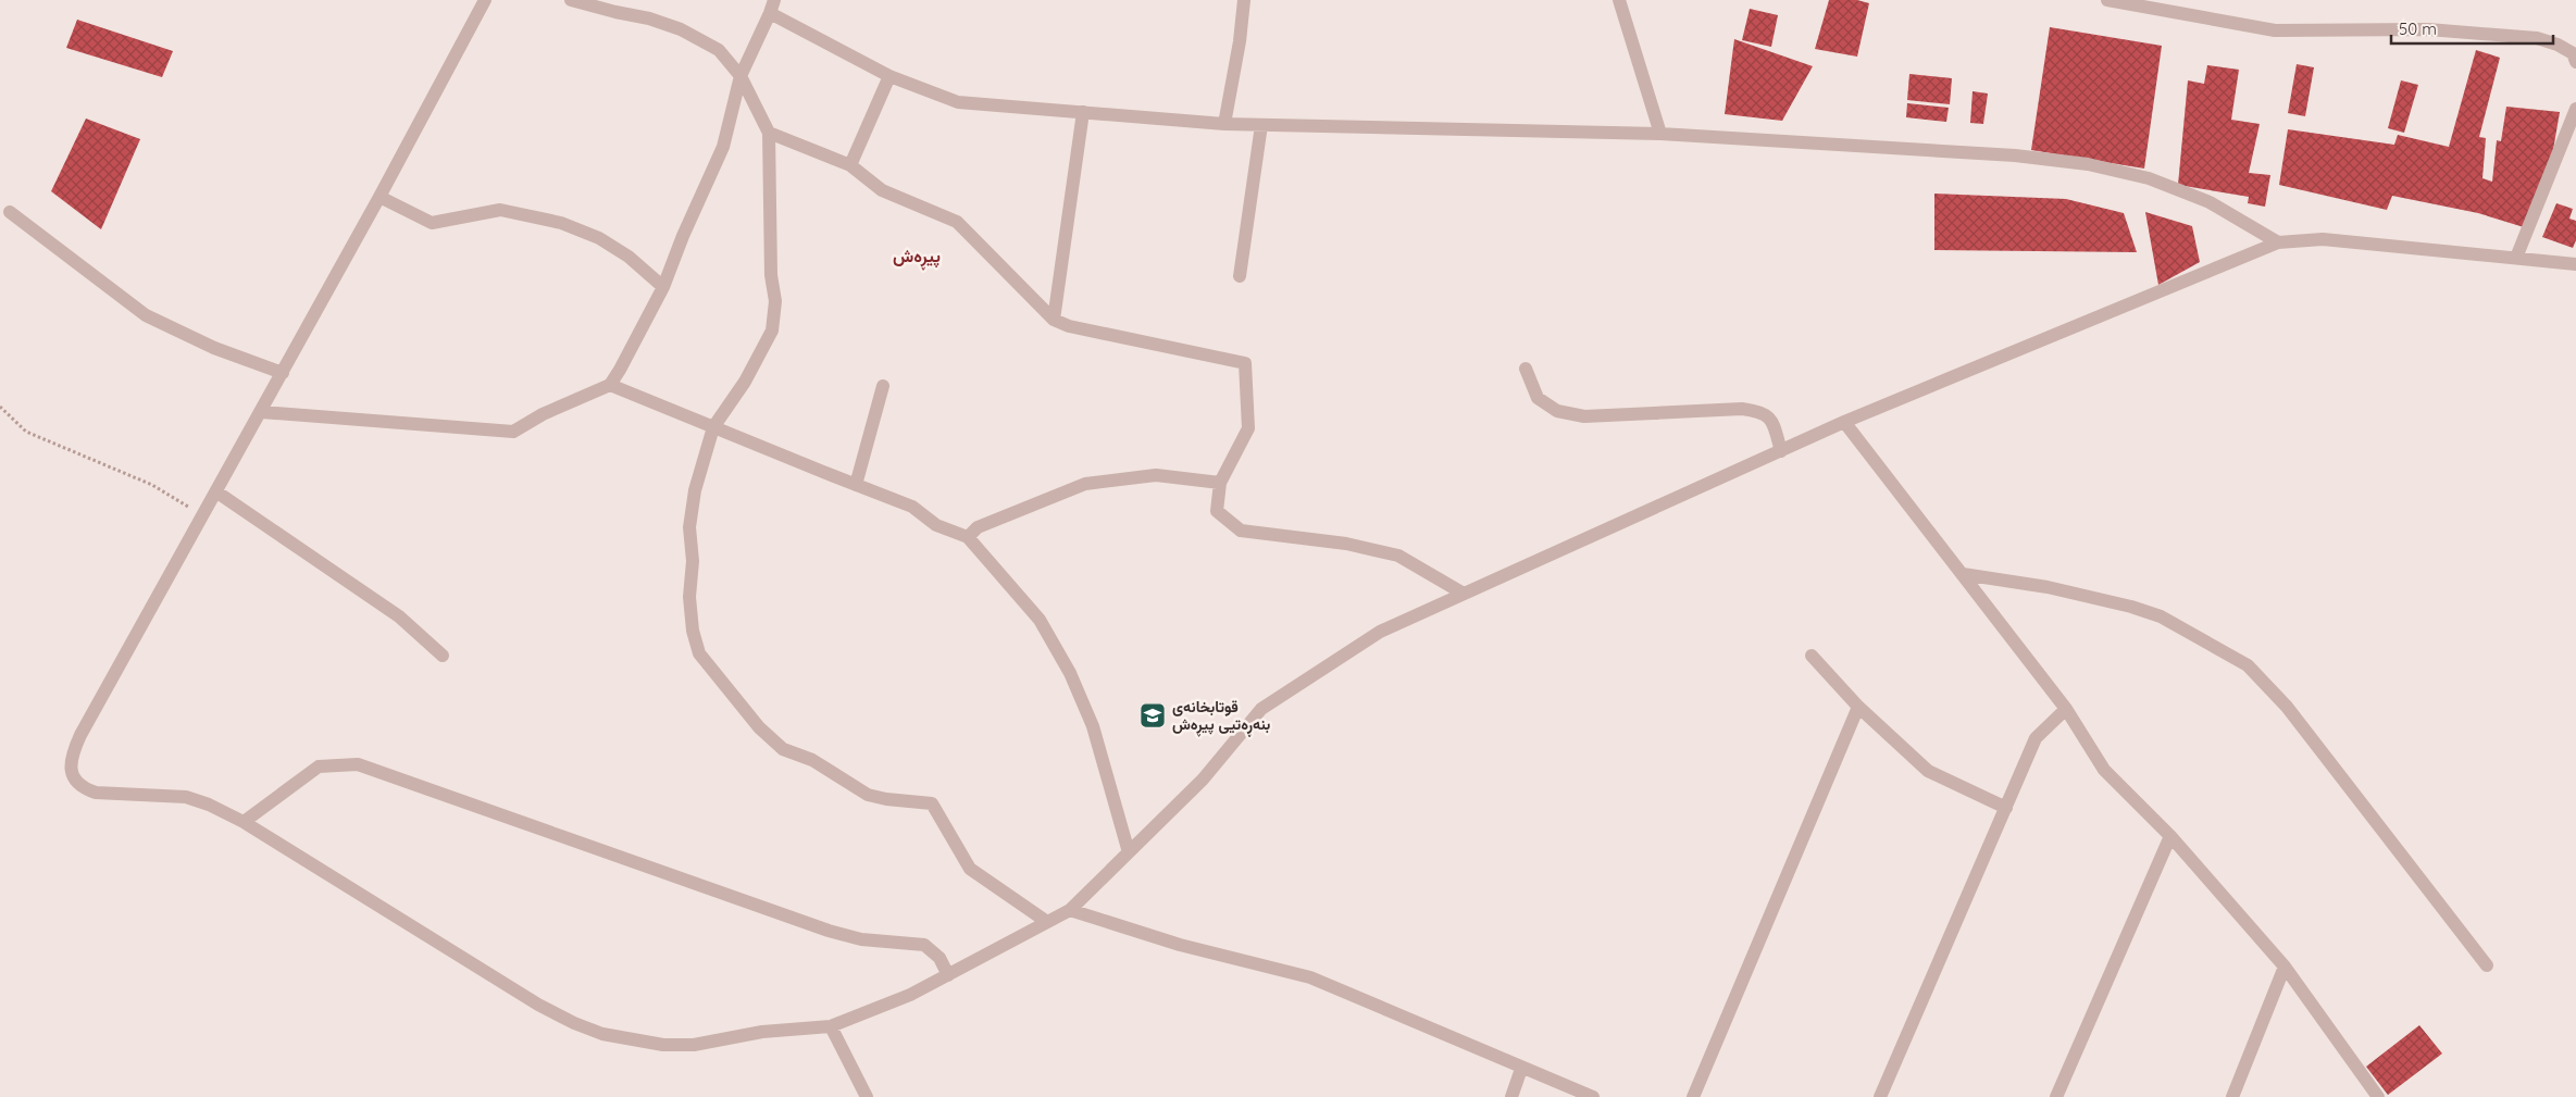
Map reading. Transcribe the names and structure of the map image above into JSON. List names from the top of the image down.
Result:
{
  "districts": ["پیڕەش"],
  "places": {
    "school or university": ["قوتابخانەی بنەڕەتیی پیڕەش"]
  },
  "scale_bar": "50 m"
}
